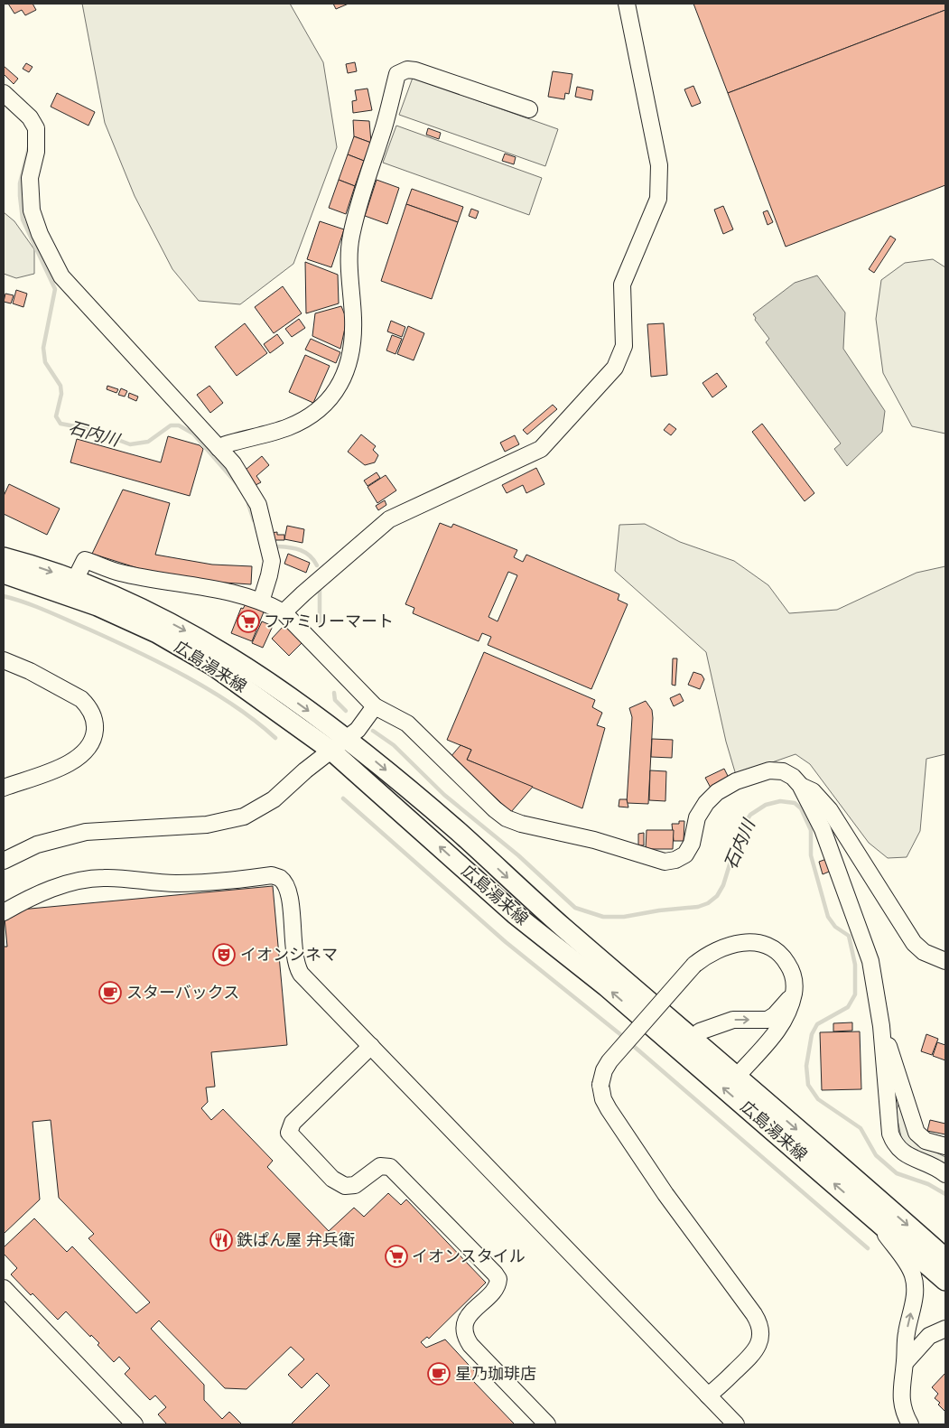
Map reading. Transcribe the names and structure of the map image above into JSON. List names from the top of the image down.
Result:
{
  "streets": {
    "main road": ["広島湯来線"]
  },
  "water": ["石内川"],
  "places": {
    "supermarket": ["ファミリーマート", "イオンスタイル"],
    "theatre": ["イオンシネマ"],
    "cafe": ["スターバックス", "星乃珈琲店"],
    "restaurant": ["鉄ぱん屋 弁兵衛"]
  }
}
